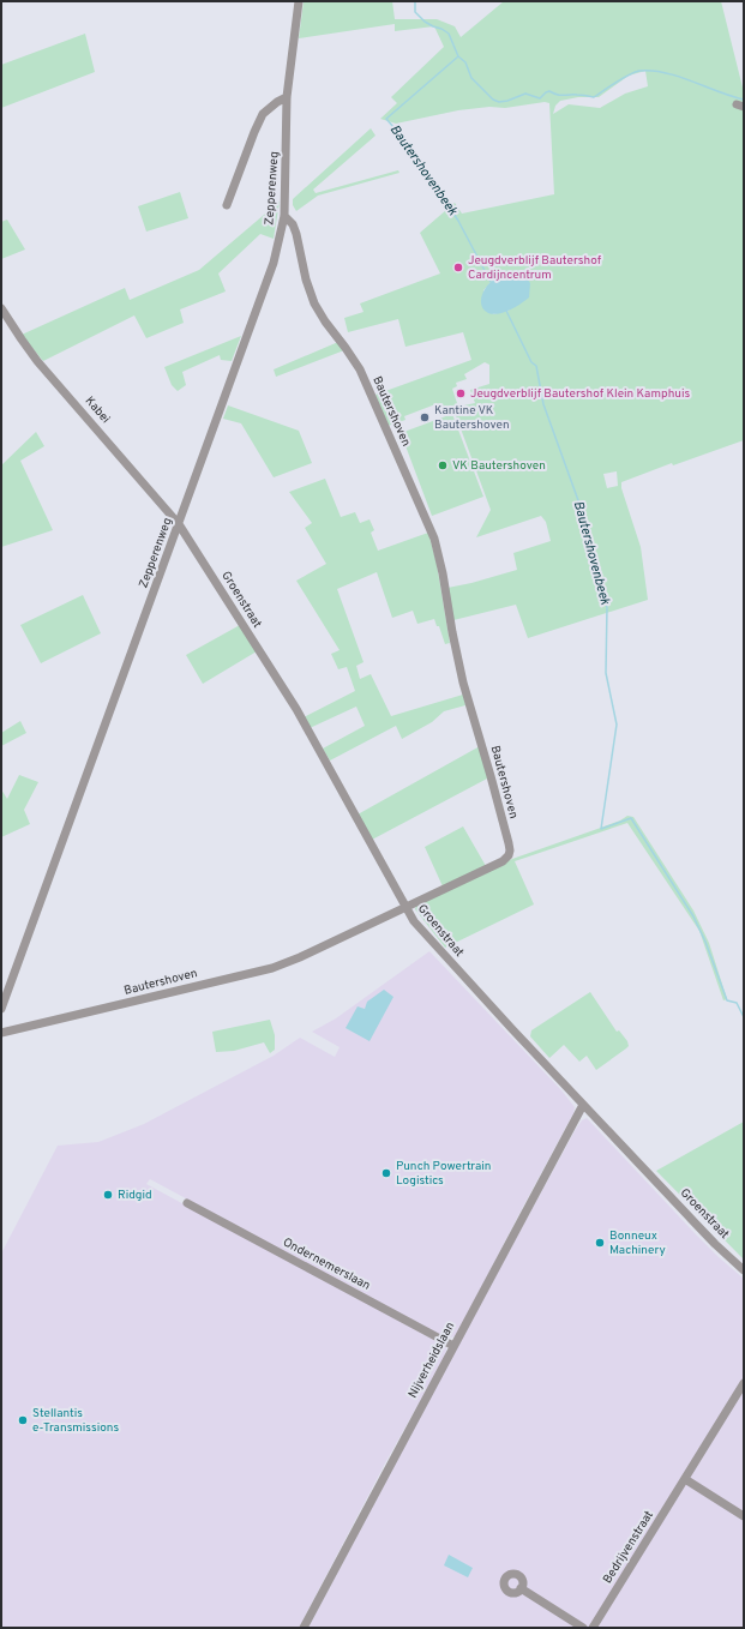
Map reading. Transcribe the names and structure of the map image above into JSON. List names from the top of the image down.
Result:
{
  "streets": {
    "street": [
      "Zepperenweg",
      "Kabei",
      "Bautershoven",
      "Groenstraat",
      "Ondernemerslaan",
      "Nijverheidslaan",
      "Bedrijvenstraat"
    ]
  },
  "crossings": [
    ["Zepperenweg", "Kabei"],
    ["Zepperenweg", "Bautershoven"],
    ["Zepperenweg", "Groenstraat"],
    ["Kabei", "Groenstraat"],
    ["Bautershoven", "Groenstraat"],
    ["Groenstraat", "Nijverheidslaan"],
    ["Ondernemerslaan", "Nijverheidslaan"]
  ],
  "water": ["Bautershovenbeek"],
  "places": [
    "Jeugdverblijf Bautershof Cardijncentrum",
    "Jeugdverblijf Bautershof Klein Kamphuis",
    "Kantine VK Bautershoven",
    "VK Bautershoven",
    "Punch Powertrain Logistics",
    "Ridgid",
    "Bonneux Machinery",
    "Stellantis e-Transmissions"
  ]
}
